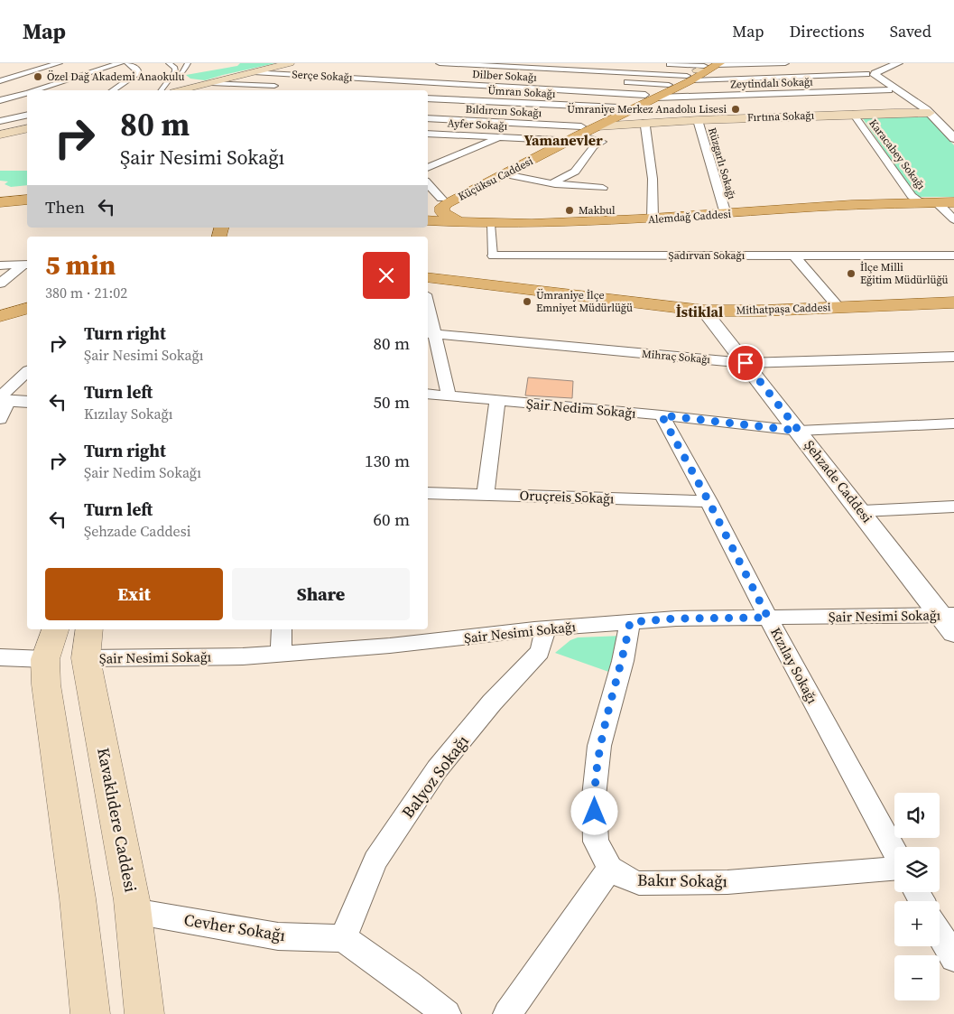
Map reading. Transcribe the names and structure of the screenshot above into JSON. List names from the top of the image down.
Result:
{
  "streets": {
    "main road": [
      "Fırtına Sokağı",
      "Küçüksu Caddesi",
      "Alemdağ Caddesi",
      "Mithatpaşa Caddesi",
      "Kavaklıdere Caddesi"
    ],
    "street": [
      "Serçe Sokağı",
      "Dilber Sokağı",
      "Zeytindalı Sokağı",
      "Ümran Sokağı",
      "Bıldırcın Sokağı",
      "Ayfer Sokağı",
      "Karacabey Sokağı",
      "Rüzgarlı Sokağı",
      "Şadırvan Sokağı",
      "Mihraç Sokağı",
      "Şair Nedim Sokağı",
      "Şehzade Caddesi",
      "Oruçreis Sokağı",
      "Şair Nesimi Sokağı",
      "Kızılay Sokağı",
      "Balyoz Sokağı",
      "Bakır Sokağı",
      "Cevher Sokağı"
    ]
  },
  "crossings": [
    ["Dilber Sokağı", "Zeytindalı Sokağı"],
    ["Dilber Sokağı", "Küçüksu Caddesi"],
    ["Zeytindalı Sokağı", "Küçüksu Caddesi"],
    ["Ümran Sokağı", "Küçüksu Caddesi"],
    ["Bıldırcın Sokağı", "Küçüksu Caddesi"],
    ["Fırtına Sokağı", "Karacabey Sokağı"],
    ["Fırtına Sokağı", "Rüzgarlı Sokağı"],
    ["Ayfer Sokağı", "Küçüksu Caddesi"],
    ["Karacabey Sokağı", "Alemdağ Caddesi"],
    ["Rüzgarlı Sokağı", "Alemdağ Caddesi"],
    ["Küçüksu Caddesi", "Alemdağ Caddesi"],
    ["Alemdağ Caddesi", "Şadırvan Sokağı"],
    ["Mithatpaşa Caddesi", "Şehzade Caddesi"],
    ["Mihraç Sokağı", "Şehzade Caddesi"],
    ["Şair Nedim Sokağı", "Şehzade Caddesi"],
    ["Şair Nedim Sokağı", "Kızılay Sokağı"],
    ["Şehzade Caddesi", "Şair Nesimi Sokağı"],
    ["Oruçreis Sokağı", "Kızılay Sokağı"],
    ["Şair Nesimi Sokağı", "Kızılay Sokağı"],
    ["Şair Nesimi Sokağı", "Balyoz Sokağı"],
    ["Şair Nesimi Sokağı", "Kavaklıdere Caddesi"],
    ["Balyoz Sokağı", "Cevher Sokağı"],
    ["Kavaklıdere Caddesi", "Cevher Sokağı"]
  ],
  "districts": ["Yamanevler", "İstiklal"],
  "places": [
    "Özel Dağ Akademi Anaokulu",
    "Ümraniye Merkez Anadolu Lisesi",
    "Makbul",
    "İlçe Milli Eğitim Müdürlüğü",
    "Ümraniye İlçe Emniyet Müdürlüğü"
  ],
  "page": {
    "header": "Map",
    "nav": ["Map", "Directions", "Saved"],
    "turn": ["80 m", "Şair Nesimi Sokağı"],
    "then": "Then",
    "heading": ["5 min", "380 m · 21:02"],
    "list": [
      {
        "name": "Turn right",
        "note": "Şair Nesimi Sokağı",
        "value": "80 m"
      },
      {
        "name": "Turn left",
        "note": "Kızılay Sokağı",
        "value": "50 m"
      },
      {
        "name": "Turn right",
        "note": "Şair Nedim Sokağı",
        "value": "130 m"
      },
      {
        "name": "Turn left",
        "note": "Şehzade Caddesi",
        "value": "60 m"
      }
    ],
    "buttons": ["Exit", "Share"],
    "map_buttons": ["+", "−"]
  }
}
